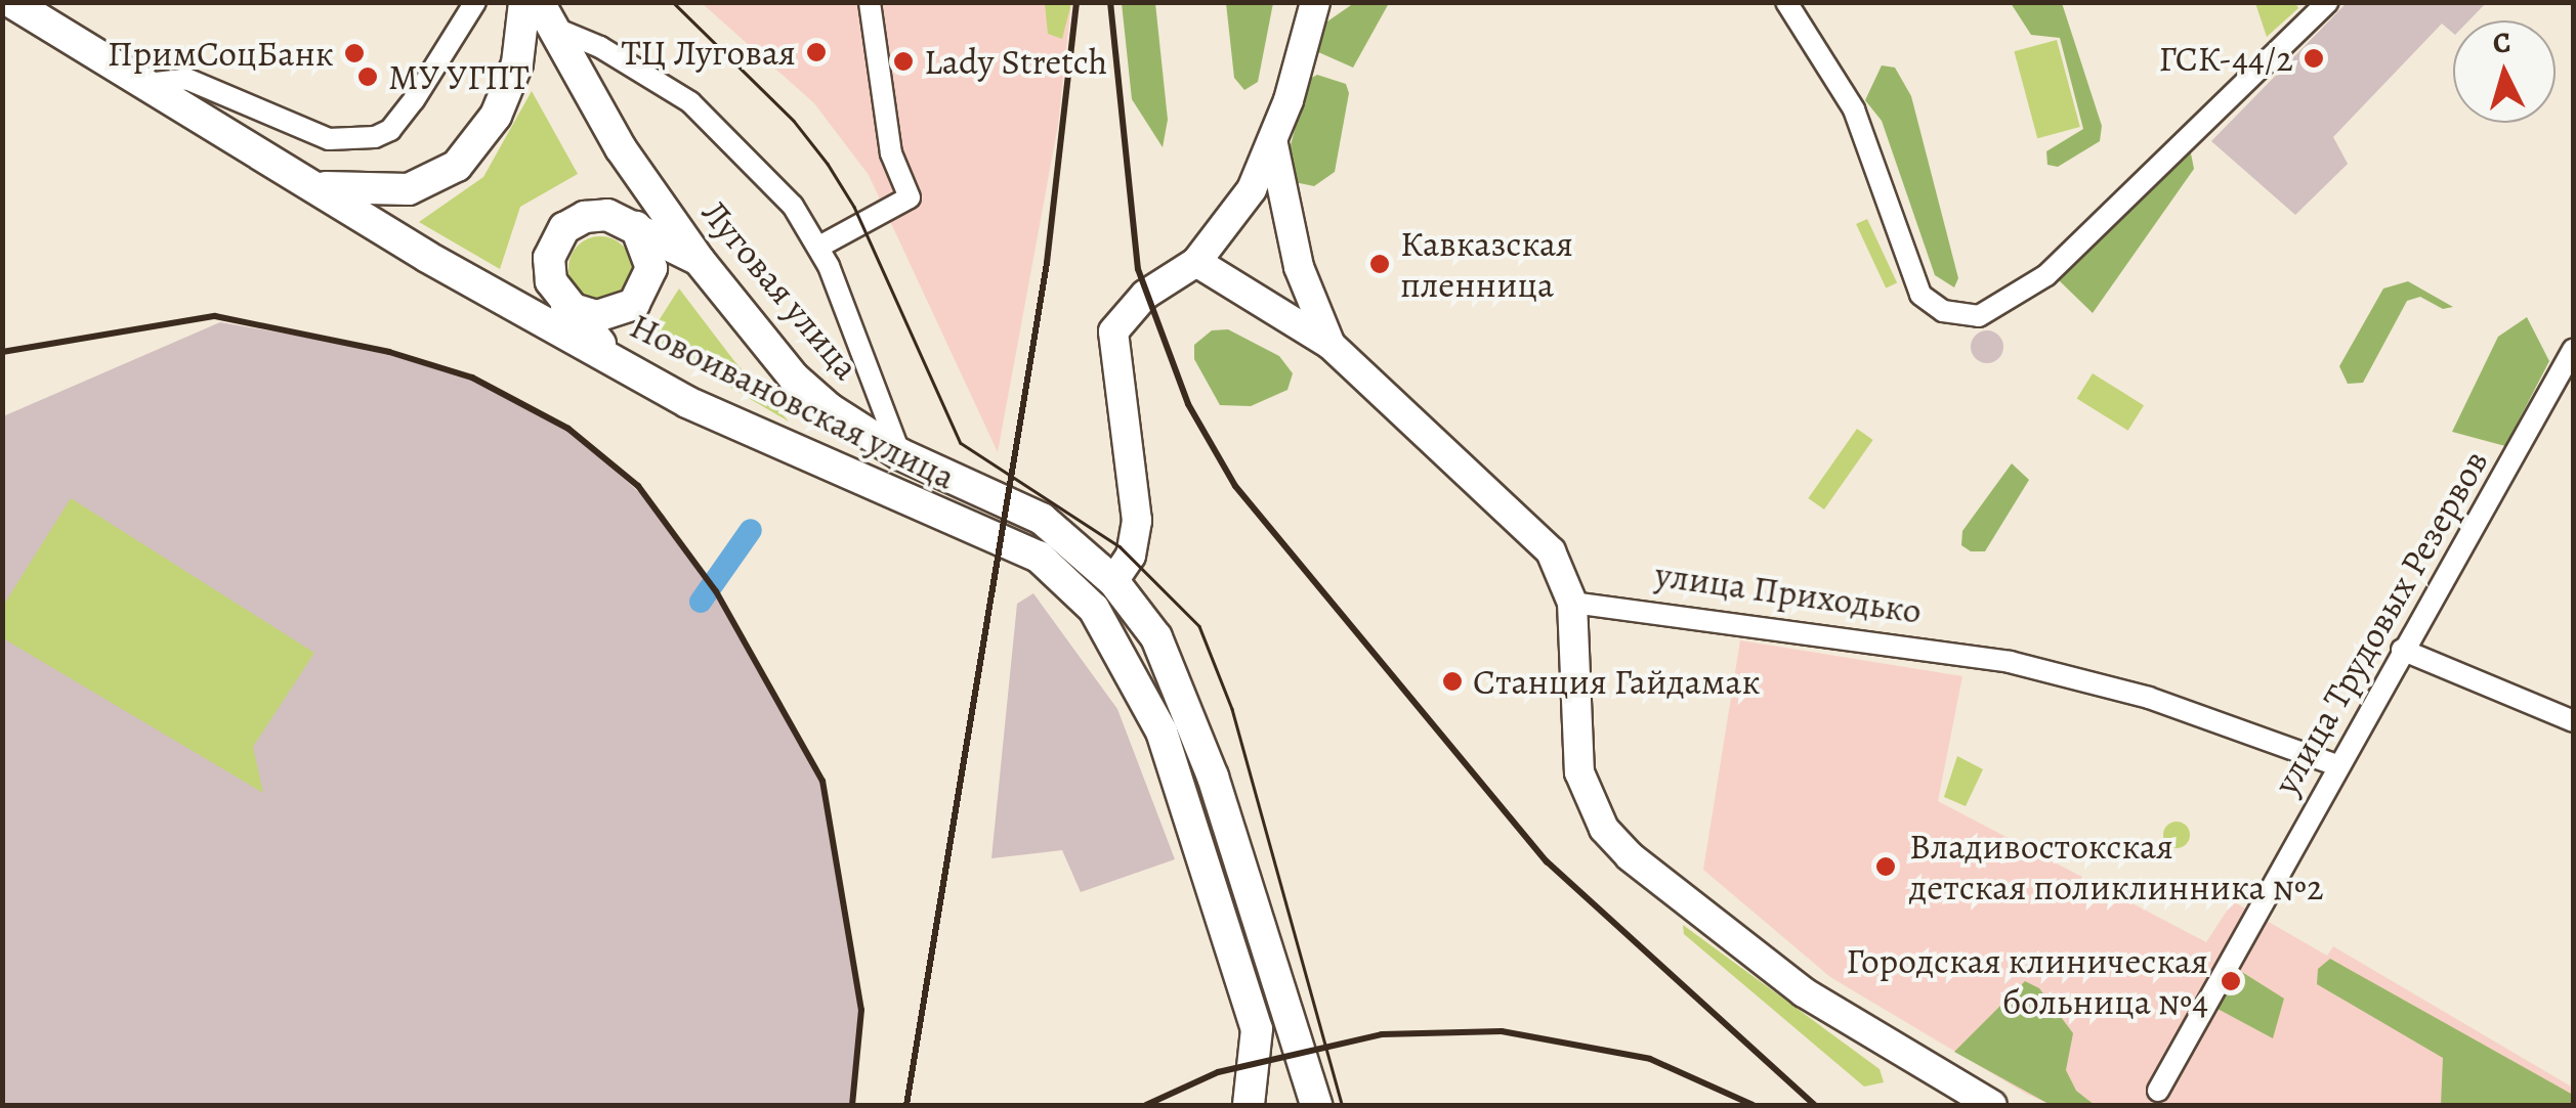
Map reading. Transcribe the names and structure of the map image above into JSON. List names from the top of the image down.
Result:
{
  "streets": {
    "main road": ["Луговая улица", "Новоивановская улица"],
    "street": ["улица Приходько", "улица Трудовых Резервов"]
  },
  "crossings": [
    ["улица Приходько", "улица Трудовых Резервов"]
  ],
  "places": [
    "ТЦ Луговая",
    "ПримСоцБанк",
    "ГСК-44/2",
    "Lady Stretch",
    "МУ УГПТ",
    "Кавказская пленница",
    "Станция Гайдамак",
    "Владивостокская детская поликлинника №2",
    "Городская клиническая больница №4"
  ],
  "north": "top"
}
